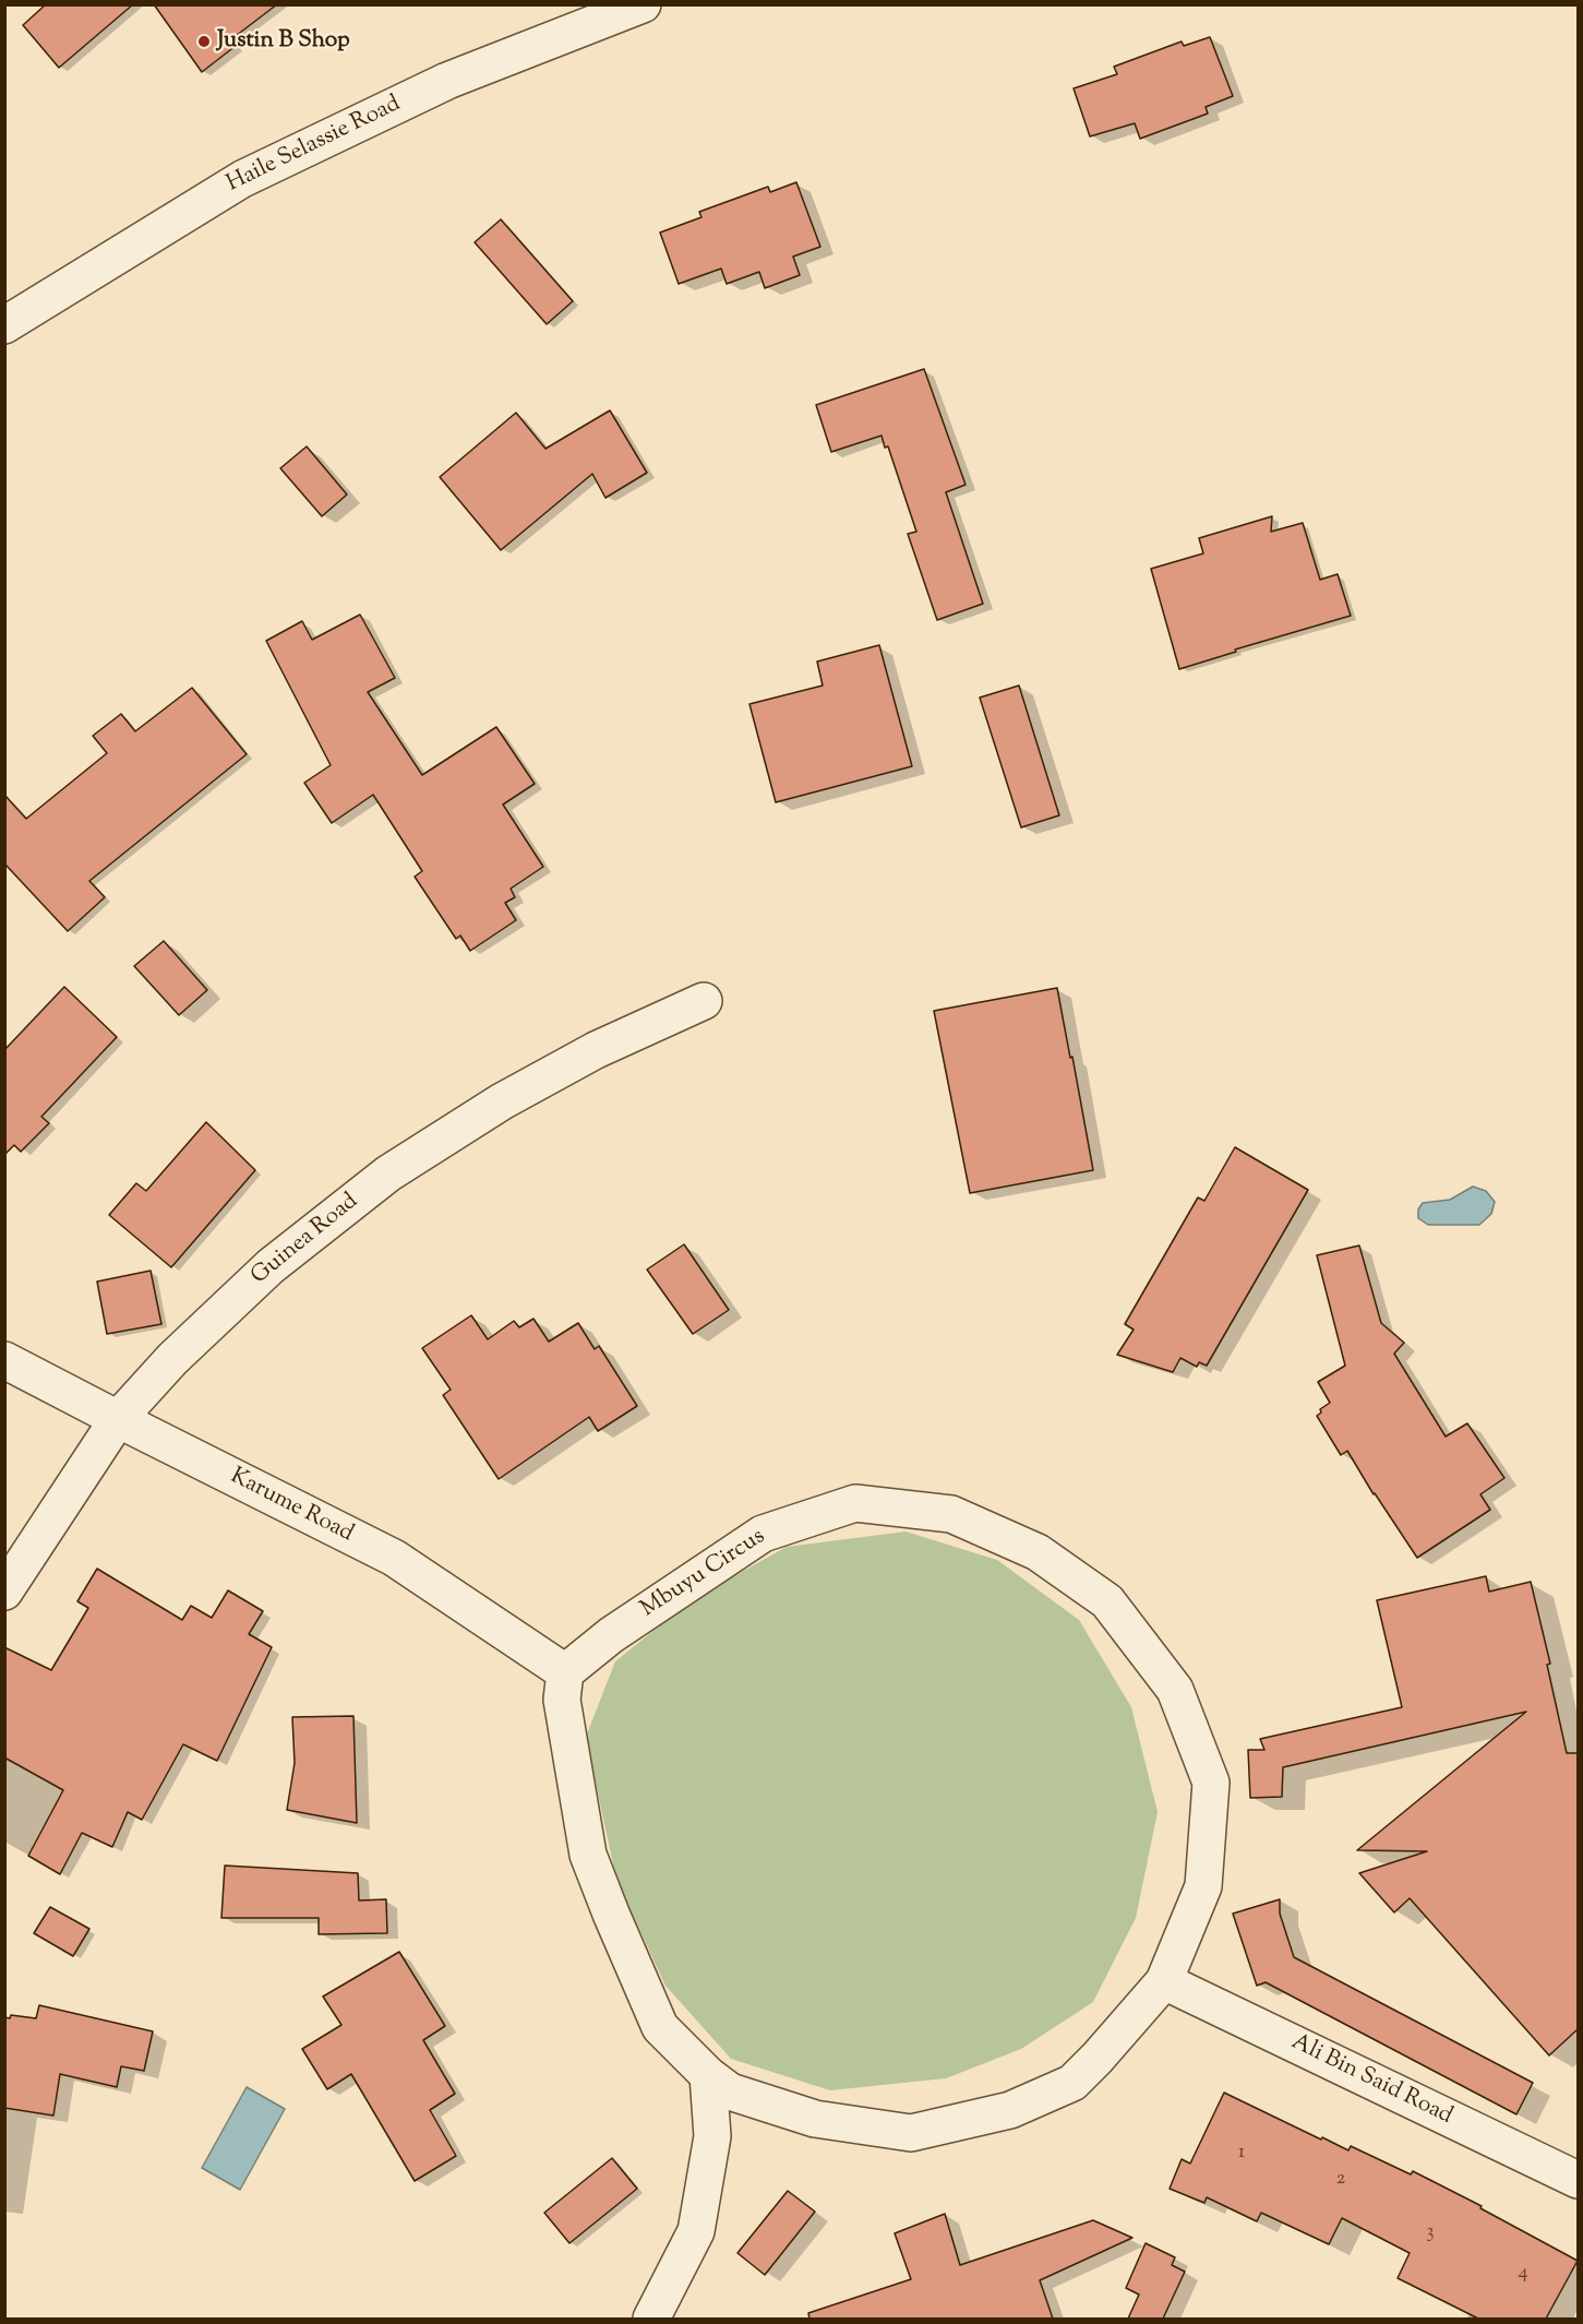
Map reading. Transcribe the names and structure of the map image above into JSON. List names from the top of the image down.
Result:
{
  "streets": {
    "street": [
      "Haile Selassie Road",
      "Guinea Road",
      "Karume Road",
      "Mbuyu Circus",
      "Ali Bin Said Road"
    ]
  },
  "crossings": [
    ["Guinea Road", "Karume Road"],
    ["Karume Road", "Mbuyu Circus"],
    ["Mbuyu Circus", "Ali Bin Said Road"]
  ],
  "places": ["Justin B Shop"],
  "house_numbers": [
    "1",
    "2",
    "3",
    "4"
  ]
}
